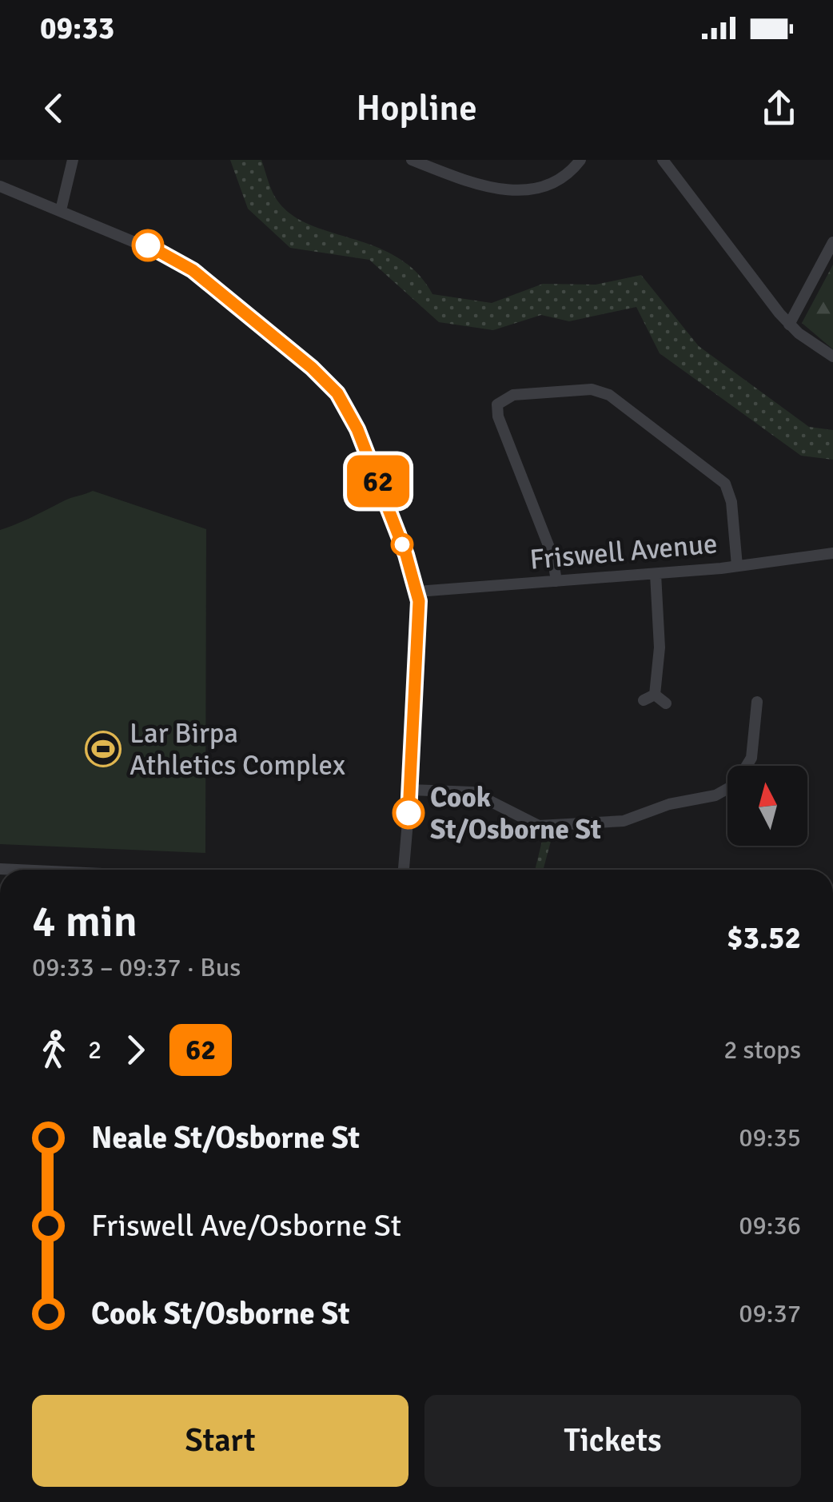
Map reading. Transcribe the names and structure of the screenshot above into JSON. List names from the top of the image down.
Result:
{
  "streets": {
    "street": ["Friswell Avenue"]
  },
  "places": {
    "sports": ["Lar Birpa Athletics Complex"],
    "other": ["Cook St/Osborne St"]
  },
  "lines": ["bus line 62"],
  "north": "top",
  "page": {
    "status": "09:33",
    "header": "Hopline",
    "on_map": "62",
    "heading": ["4 min", "09:33 – 09:37 · Bus", "$3.52"],
    "legs": ["2", "62", "2 stops"],
    "list": [
      {
        "name": "Neale St/Osborne St",
        "value": "09:35"
      },
      {
        "name": "Friswell Ave/Osborne St",
        "value": "09:36"
      },
      {
        "name": "Cook St/Osborne St",
        "value": "09:37"
      }
    ],
    "buttons": ["Start", "Tickets"]
  }
}
